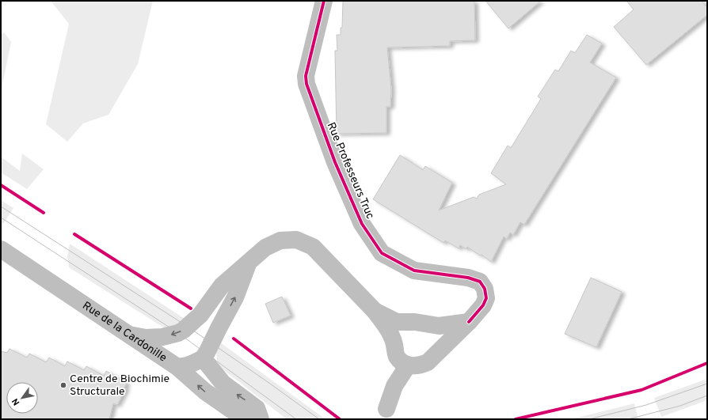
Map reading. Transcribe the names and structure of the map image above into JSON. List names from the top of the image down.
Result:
{
  "streets": {
    "street": ["Rue Professeurs Truc", "Rue de la Cardonille"]
  },
  "places": ["Centre de Biochimie Structurale"],
  "north": "bottom left"
}
